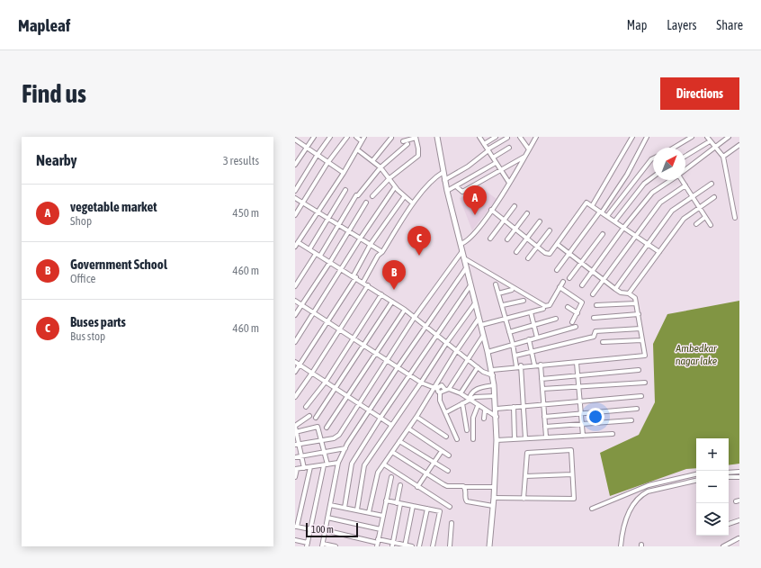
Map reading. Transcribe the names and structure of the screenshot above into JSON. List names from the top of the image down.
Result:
{
  "water": ["Ambedkar nagar lake"],
  "scale_bar": "100 m",
  "north": "top right",
  "page": {
    "header": "Mapleaf",
    "nav": ["Map", "Layers", "Share"],
    "buttons": "Directions",
    "title": "Find us",
    "heading": ["Nearby", "3 results"],
    "list": [
      {
        "mark": "A",
        "name": "vegetable market",
        "note": "Shop",
        "value": "450 m"
      },
      {
        "mark": "B",
        "name": "Government School",
        "note": "Office",
        "value": "460 m"
      },
      {
        "mark": "C",
        "name": "Buses parts",
        "note": "Bus stop",
        "value": "460 m"
      }
    ],
    "pins": ["A", "C", "B"],
    "map_buttons": ["+", "−"],
    "scale": "100 m"
  }
}
